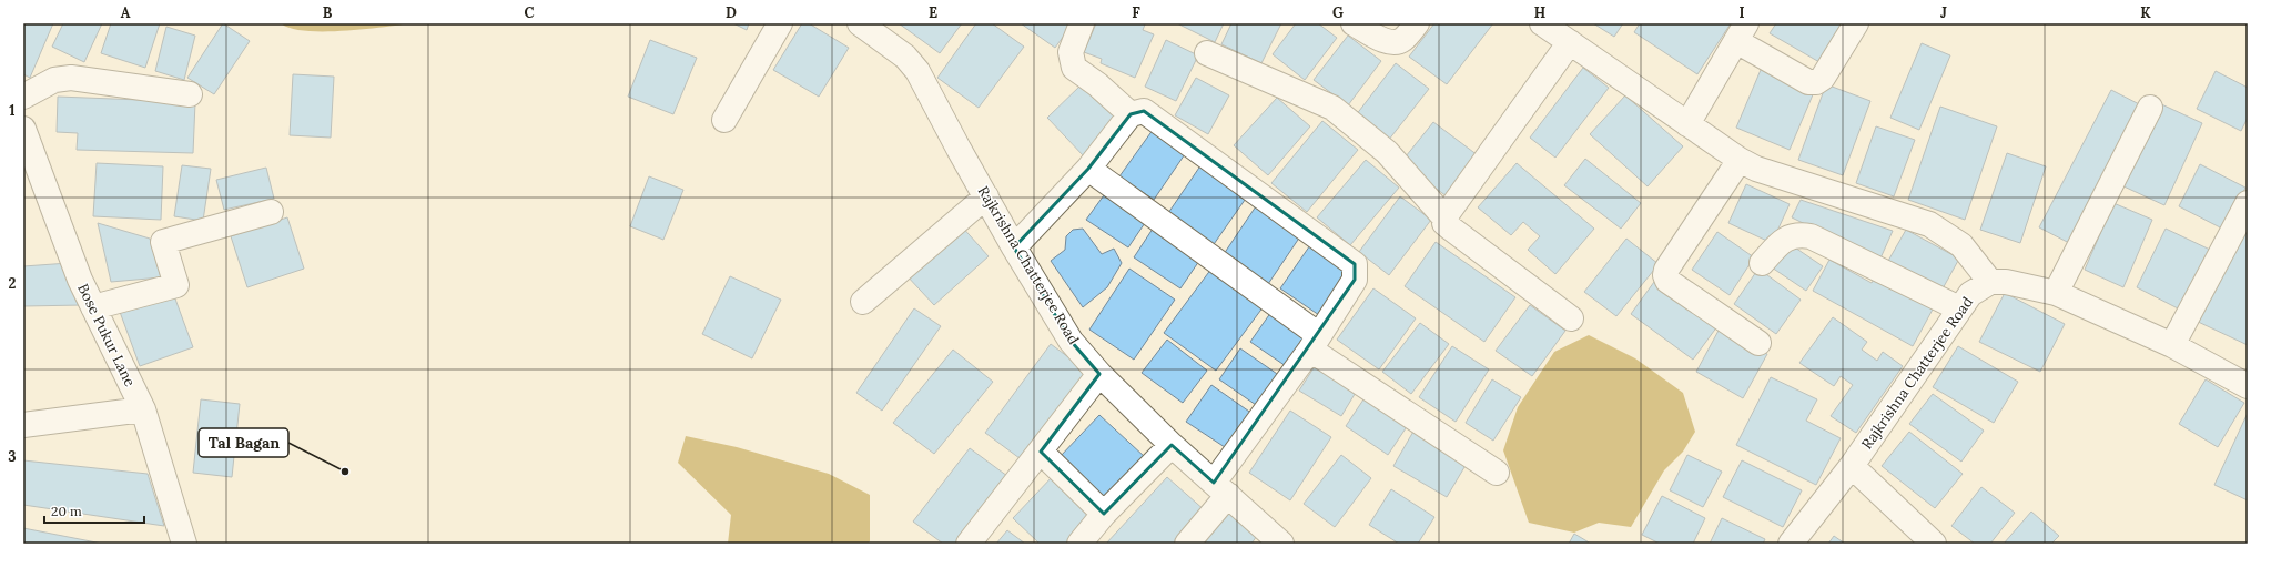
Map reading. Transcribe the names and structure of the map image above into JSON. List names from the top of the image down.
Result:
{
  "streets": {
    "street": ["Rajkrishna Chatterjee Road", "Bose Pukur Lane"]
  },
  "places": ["Tal Bagan"],
  "scale_bar": "20 m",
  "grid": {
    "columns": [
      "A",
      "B",
      "C",
      "D",
      "E",
      "F",
      "G",
      "H",
      "I",
      "J",
      "K"
    ],
    "rows": ["1", "2", "3"]
  }
}
